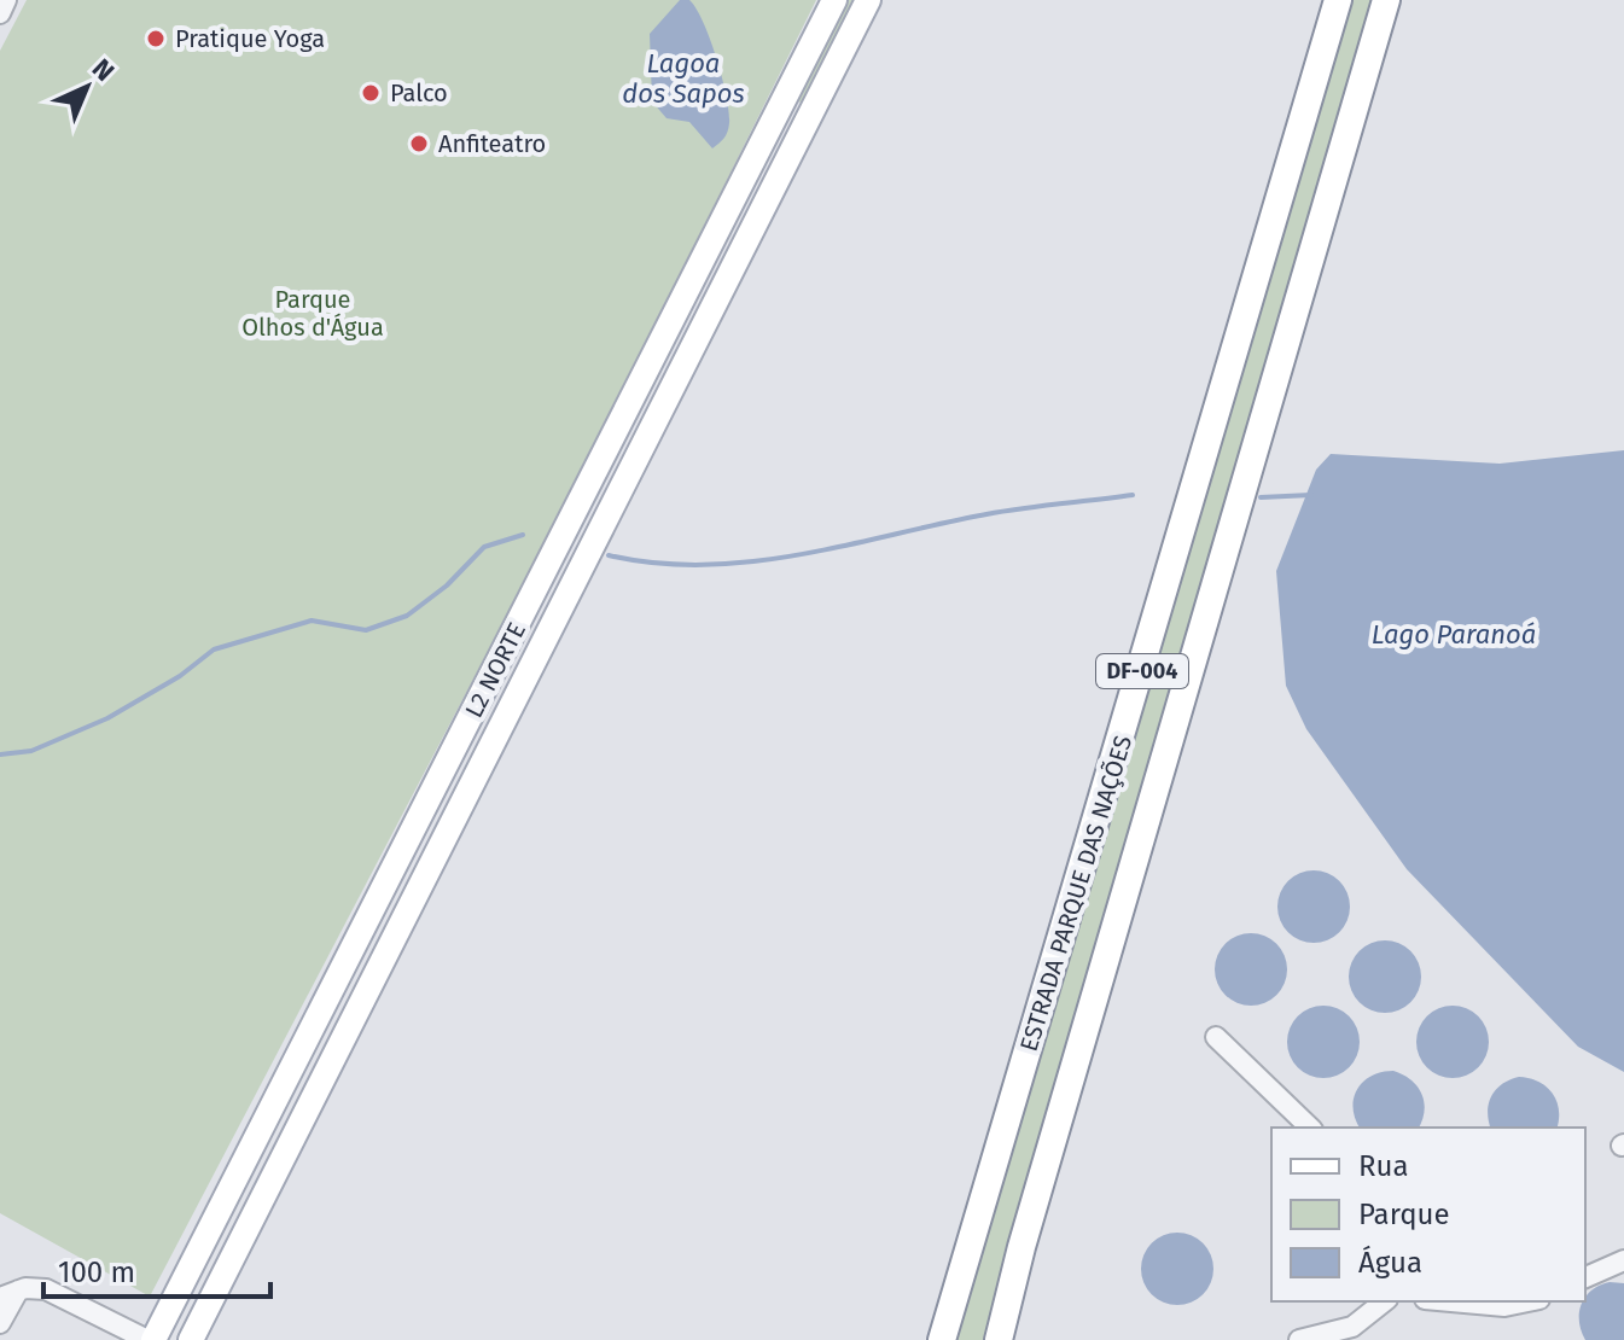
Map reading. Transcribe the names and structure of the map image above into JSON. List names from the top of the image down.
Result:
{
  "streets": {
    "highway": ["DF-004", "ESTRADA PARQUE DAS NAÇÕES"],
    "main road": ["L2 NORTE"]
  },
  "water": ["Lagoa dos Sapos", "Lago Paranoá"],
  "parks": ["Parque Olhos d'Água"],
  "places": ["Pratique Yoga", "Palco", "Anfiteatro"],
  "legend": ["Rua", "Parque", "Água"],
  "scale_bar": "100 m",
  "north": "top right"
}
